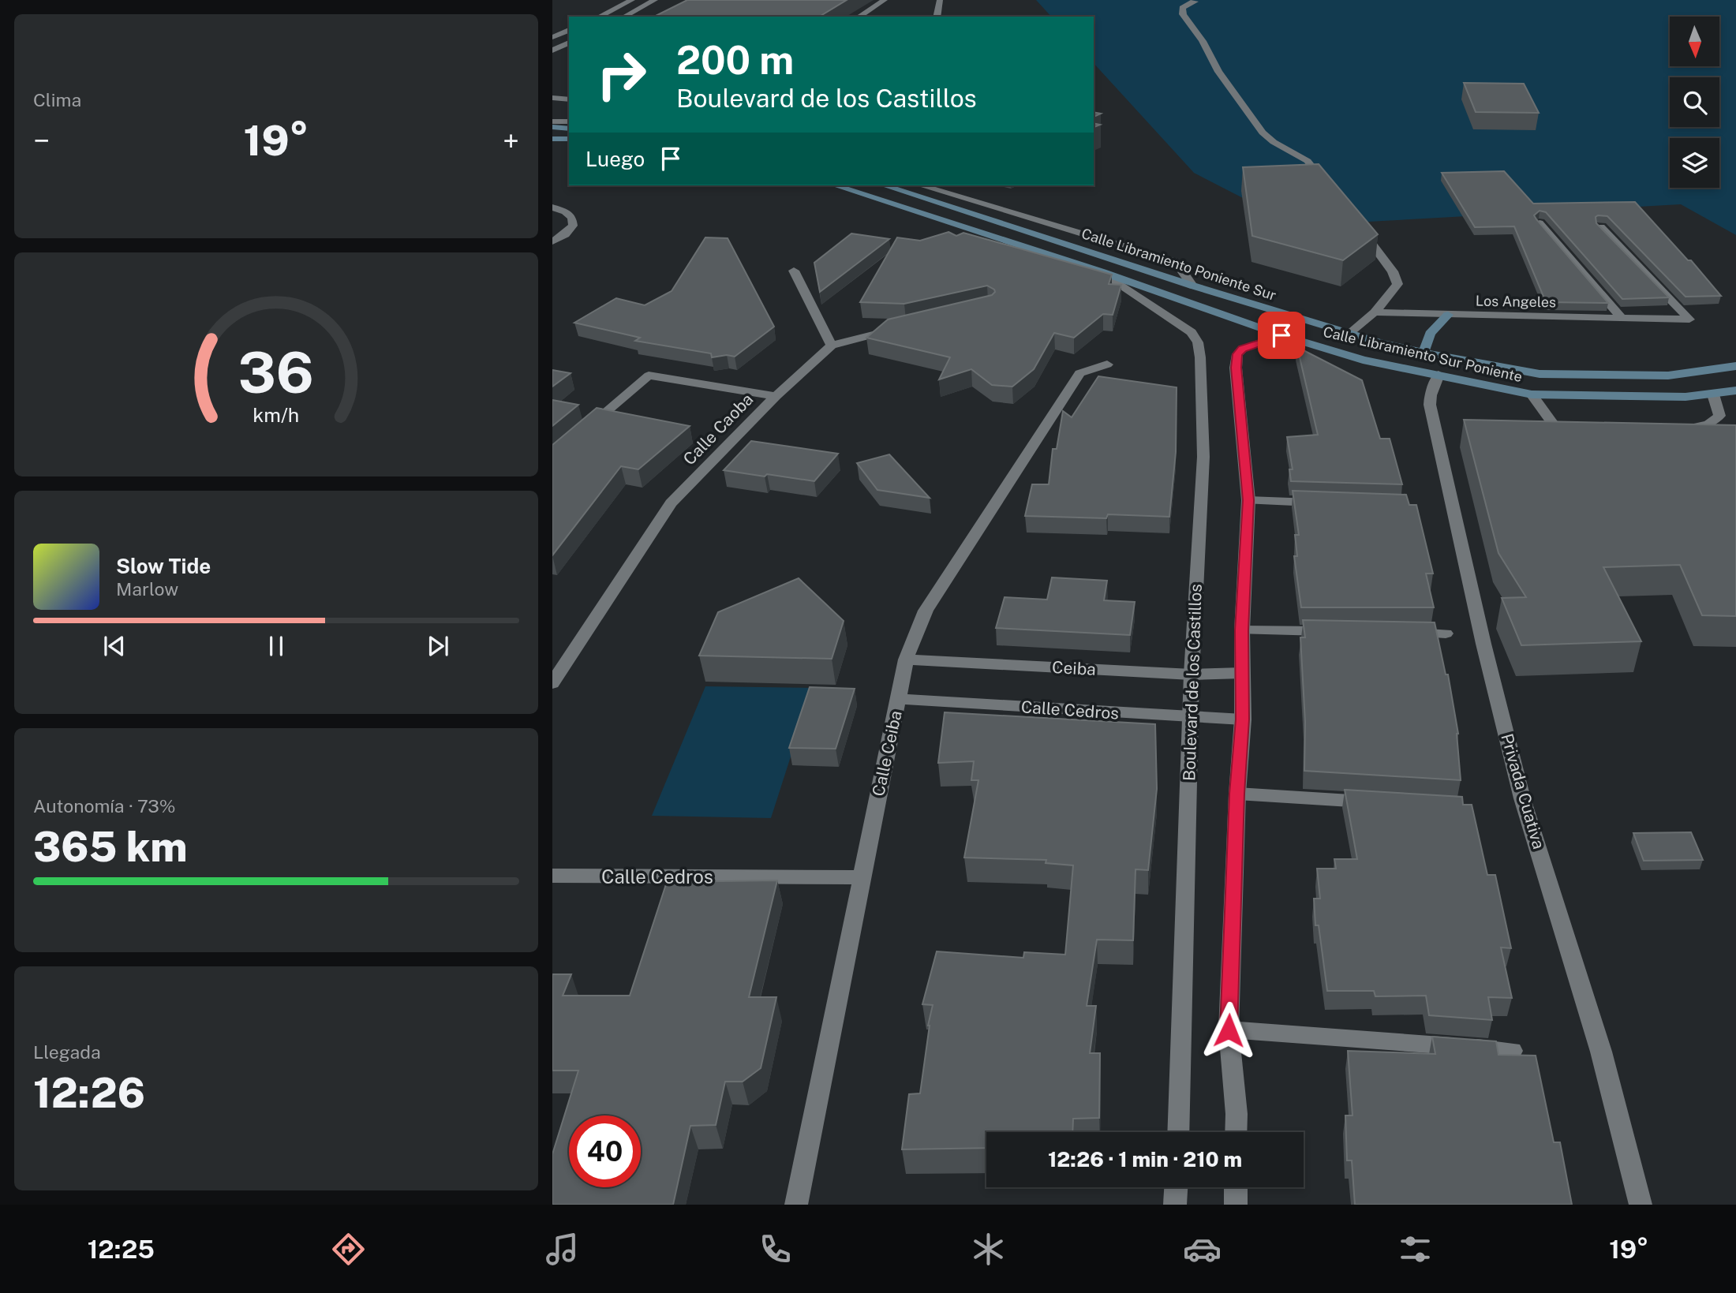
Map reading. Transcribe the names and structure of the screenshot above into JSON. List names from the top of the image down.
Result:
{
  "streets": {
    "main road": ["Calle Libramiento Poniente Sur", "Calle Libramiento Sur Poniente"],
    "street": [
      "Los Angeles",
      "Calle Caoba",
      "Ceiba",
      "Boulevard de los Castillos",
      "Calle Cedros",
      "Calle Ceiba",
      "Privada Cuativa"
    ]
  },
  "crossings": [
    ["Calle Libramiento Sur Poniente", "Boulevard de los Castillos"],
    ["Calle Libramiento Sur Poniente", "Privada Cuativa"],
    ["Ceiba", "Boulevard de los Castillos"],
    ["Ceiba", "Calle Ceiba"],
    ["Boulevard de los Castillos", "Calle Cedros"],
    ["Calle Cedros", "Calle Ceiba"]
  ],
  "north": "bottom",
  "page": {
    "tile": [
      "Clima",
      ["Autonomía · 73%", "365 km"],
      ["Llegada", "12:26"]
    ],
    "turn": ["200 m", "Boulevard de los Castillos"],
    "heat": ["−", "19°", "+"],
    "then": "Luego",
    "song": ["Slow Tide", "Marlow"],
    "limit": "40",
    "trip": "12:26 · 1 min · 210 m",
    "tabs": ["12:25", "19°"],
    "gauge": ["36", "km/h"]
  }
}
